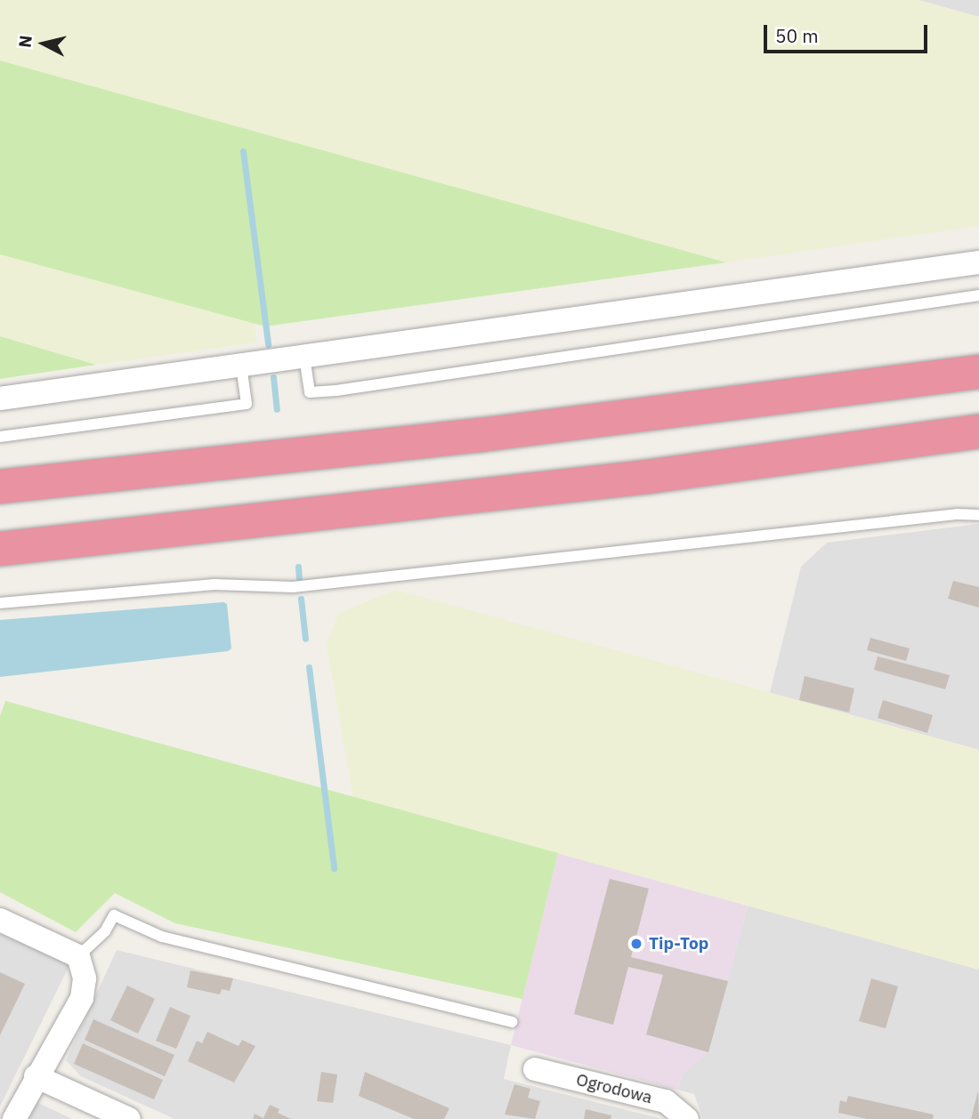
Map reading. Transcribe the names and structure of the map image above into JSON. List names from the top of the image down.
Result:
{
  "streets": {
    "street": ["Ogrodowa"]
  },
  "places": ["Tip-Top"],
  "scale_bar": "50 m",
  "north": "left"
}
